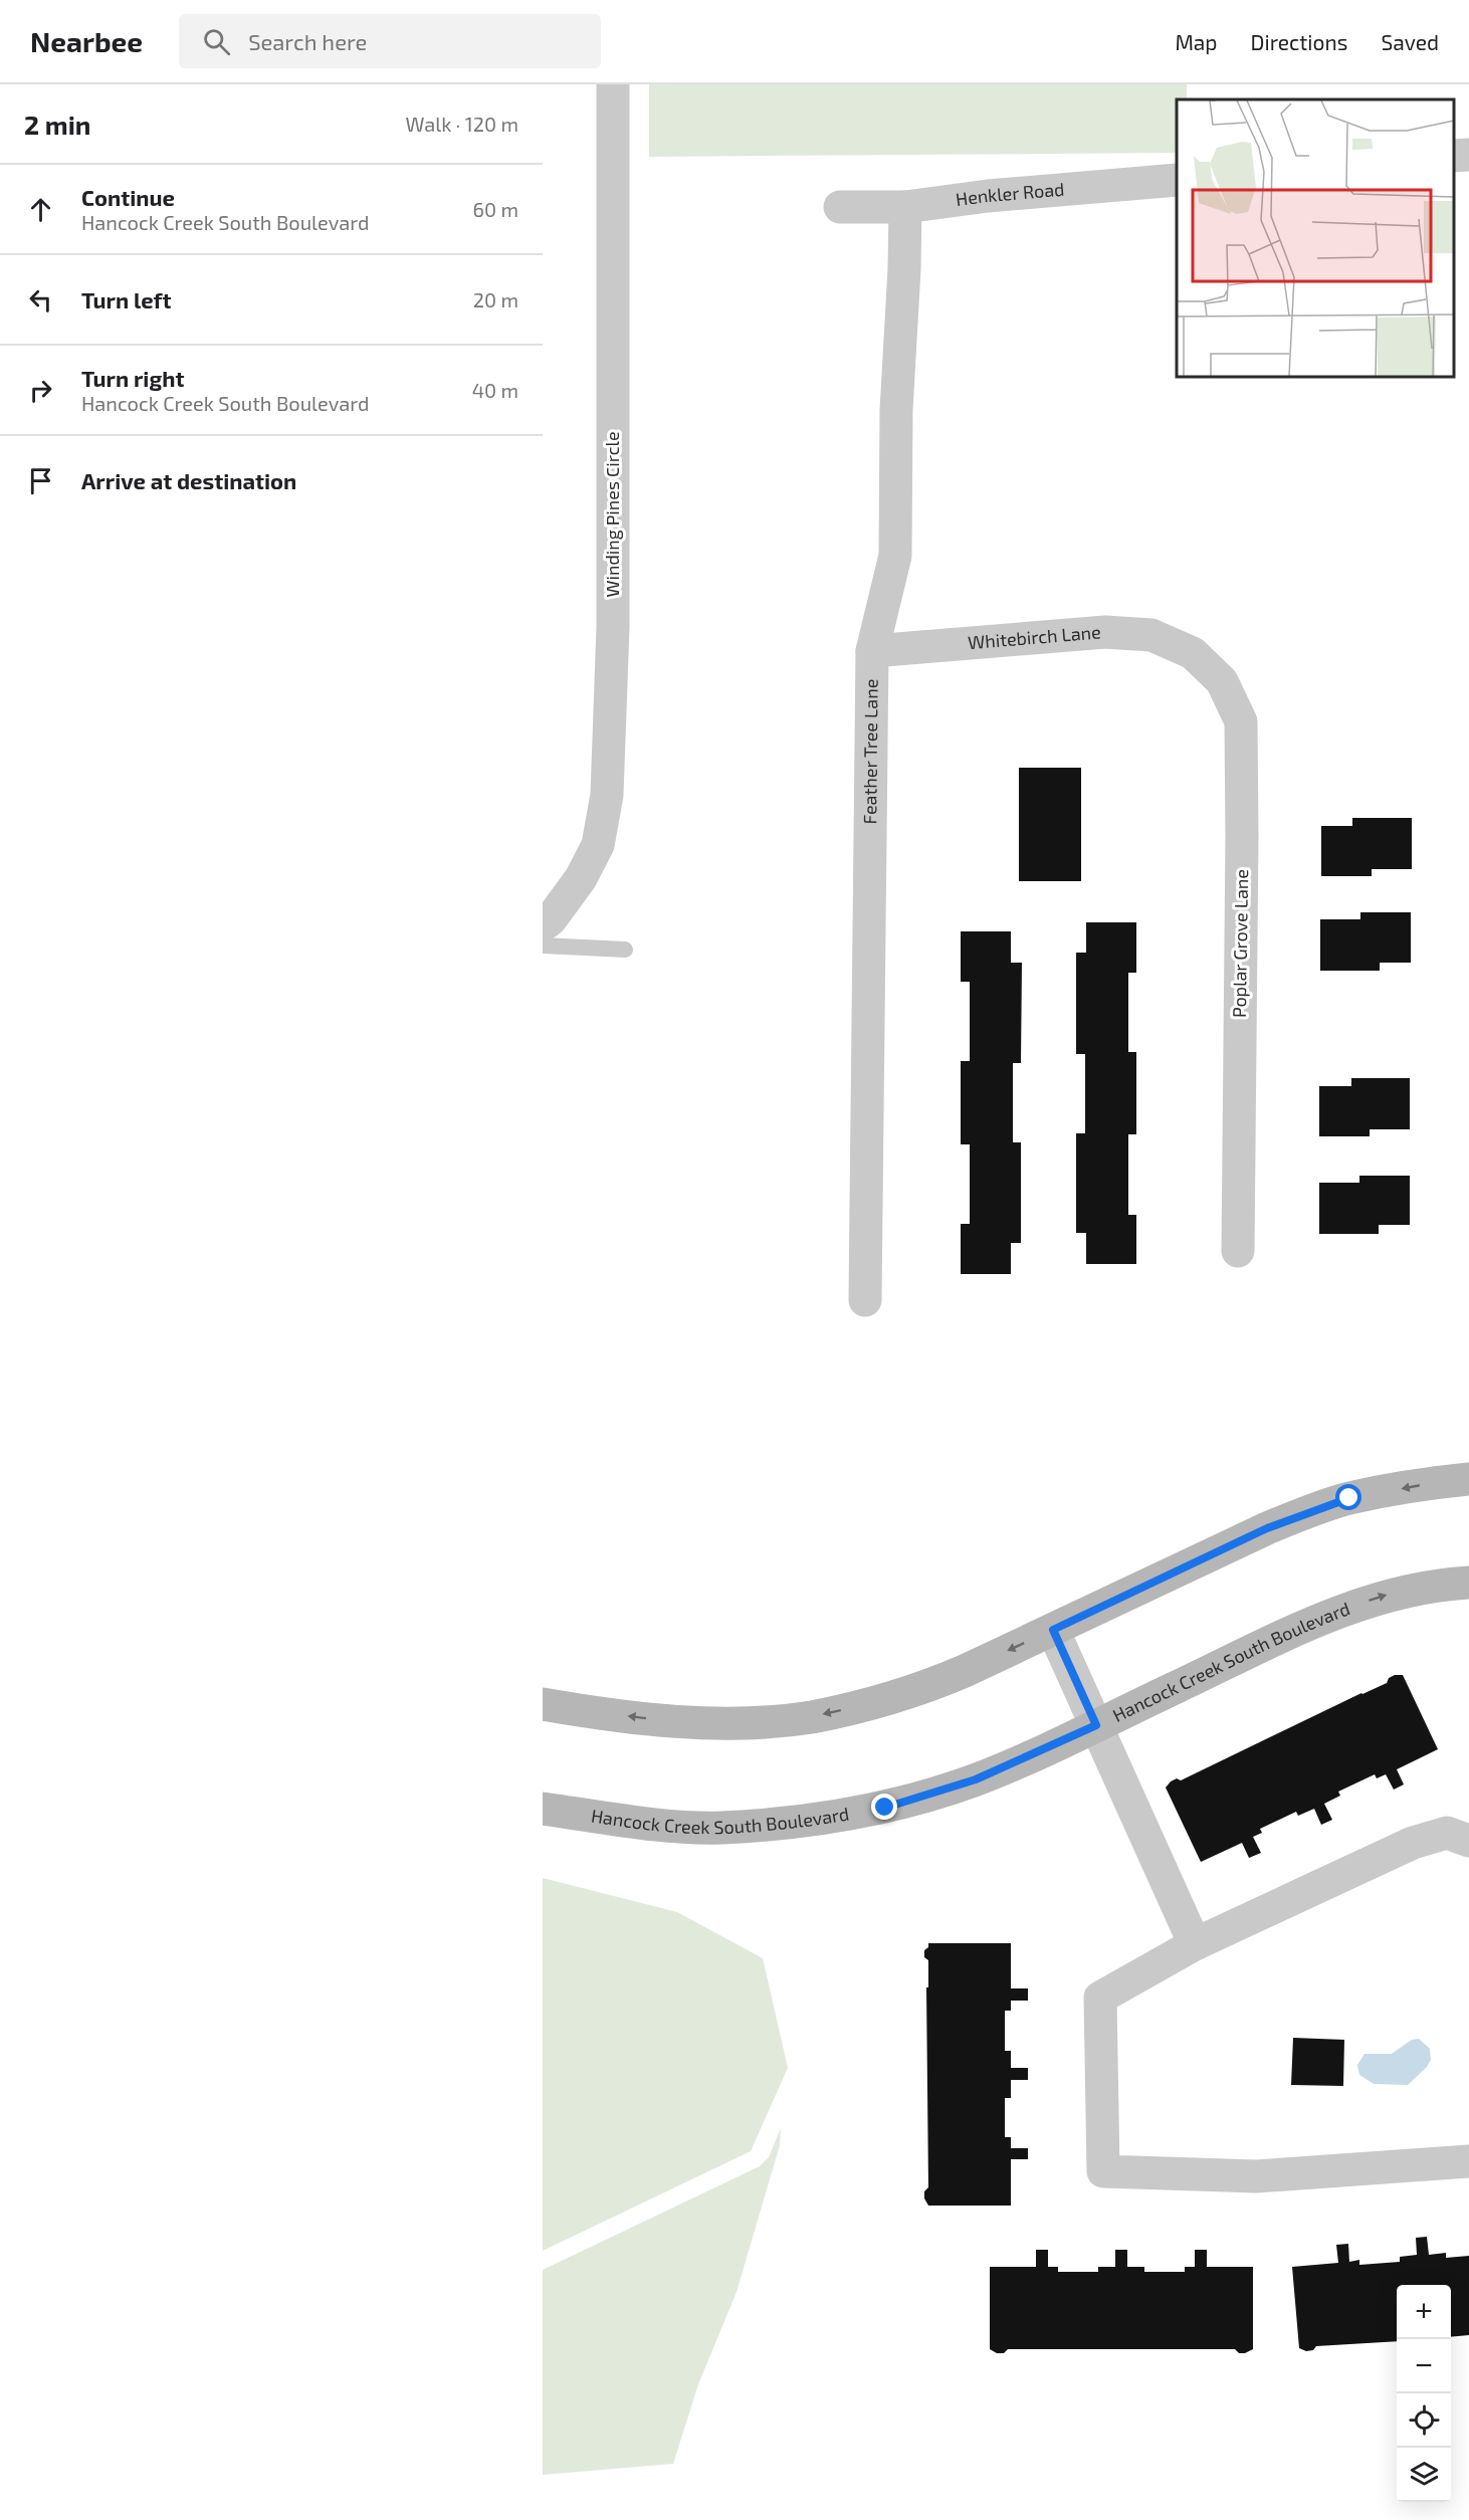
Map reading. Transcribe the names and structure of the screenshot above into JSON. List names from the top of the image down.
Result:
{
  "streets": {
    "street": [
      "Henkler Road",
      "Winding Pines Circle",
      "Whitebirch Lane",
      "Feather Tree Lane",
      "Poplar Grove Lane",
      "Hancock Creek South Boulevard"
    ]
  },
  "crossings": [
    ["Henkler Road", "Feather Tree Lane"],
    ["Whitebirch Lane", "Feather Tree Lane"],
    ["Whitebirch Lane", "Poplar Grove Lane"]
  ],
  "page": {
    "header": "Nearbee",
    "search": "Search here",
    "nav": ["Map", "Directions", "Saved"],
    "heading": ["2 min", "Walk · 120 m"],
    "list": [
      ["Continue", "Hancock Creek South Boulevard", "60 m"],
      ["Turn left", "20 m"],
      ["Turn right", "Hancock Creek South Boulevard", "40 m"],
      "Arrive at destination"
    ],
    "map_buttons": ["+", "−"]
  }
}
